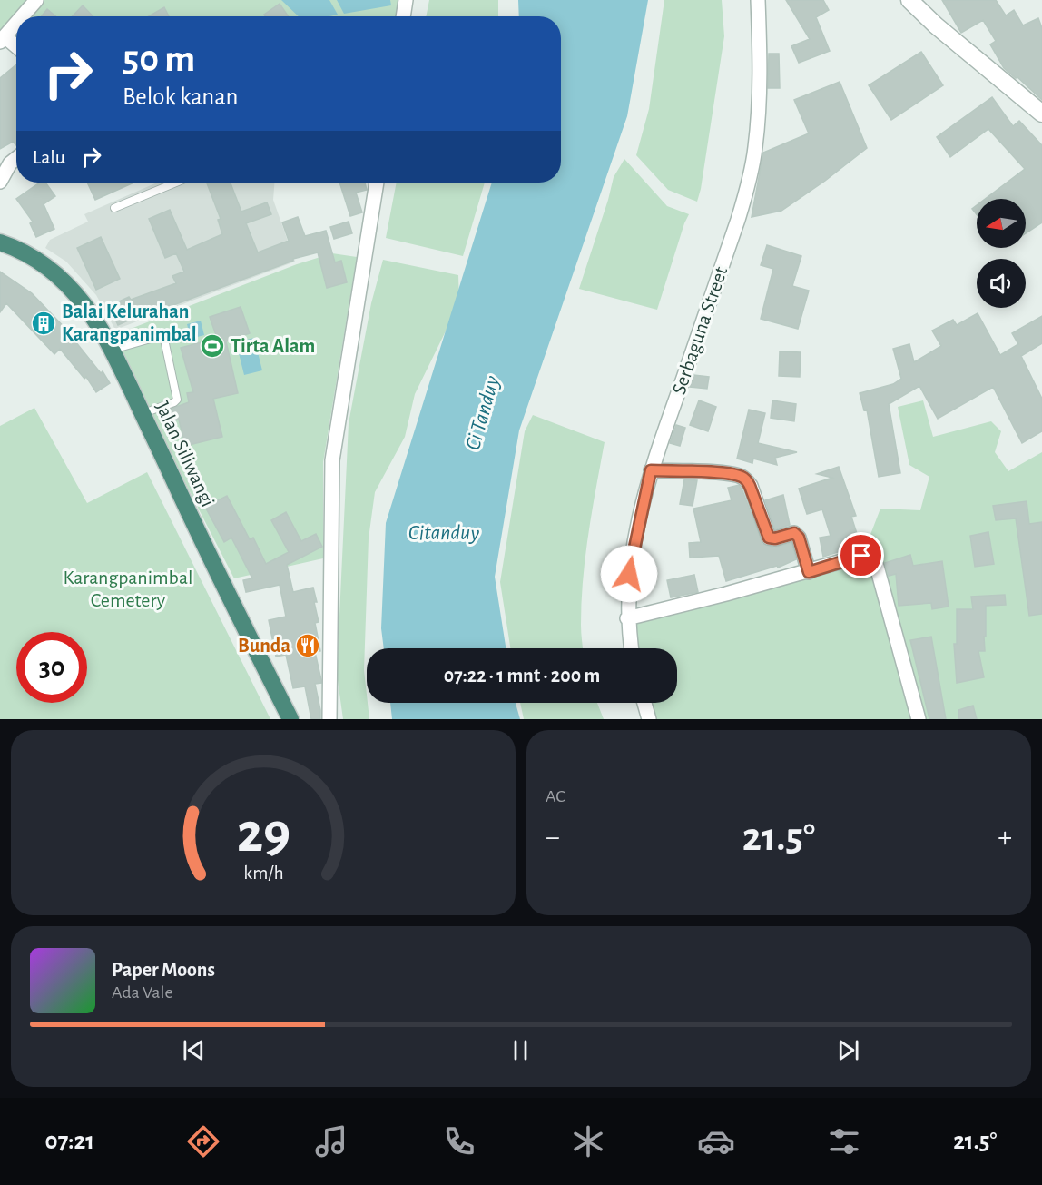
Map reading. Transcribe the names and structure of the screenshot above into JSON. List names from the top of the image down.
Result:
{
  "streets": {
    "highway": ["Jalan Siliwangi"],
    "street": ["Serbaguna Street"]
  },
  "water": ["Ci Tanduy", "Citanduy"],
  "parks": ["Karangpanimbal Cemetery"],
  "places": {
    "building": ["Balai Kelurahan Karangpanimbal"],
    "sports": ["Tirta Alam"],
    "restaurant": ["Bunda"]
  },
  "north": "left",
  "page": {
    "turn": ["50 m", "Belok kanan"],
    "then": "Lalu",
    "limit": "30",
    "trip": "07:22 · 1 mnt · 200 m",
    "tile": "AC",
    "heat": ["−", "21.5°", "+"],
    "song": ["Paper Moons", "Ada Vale"],
    "tabs": ["07:21", "21.5°"],
    "gauge": ["29", "km/h"]
  }
}
